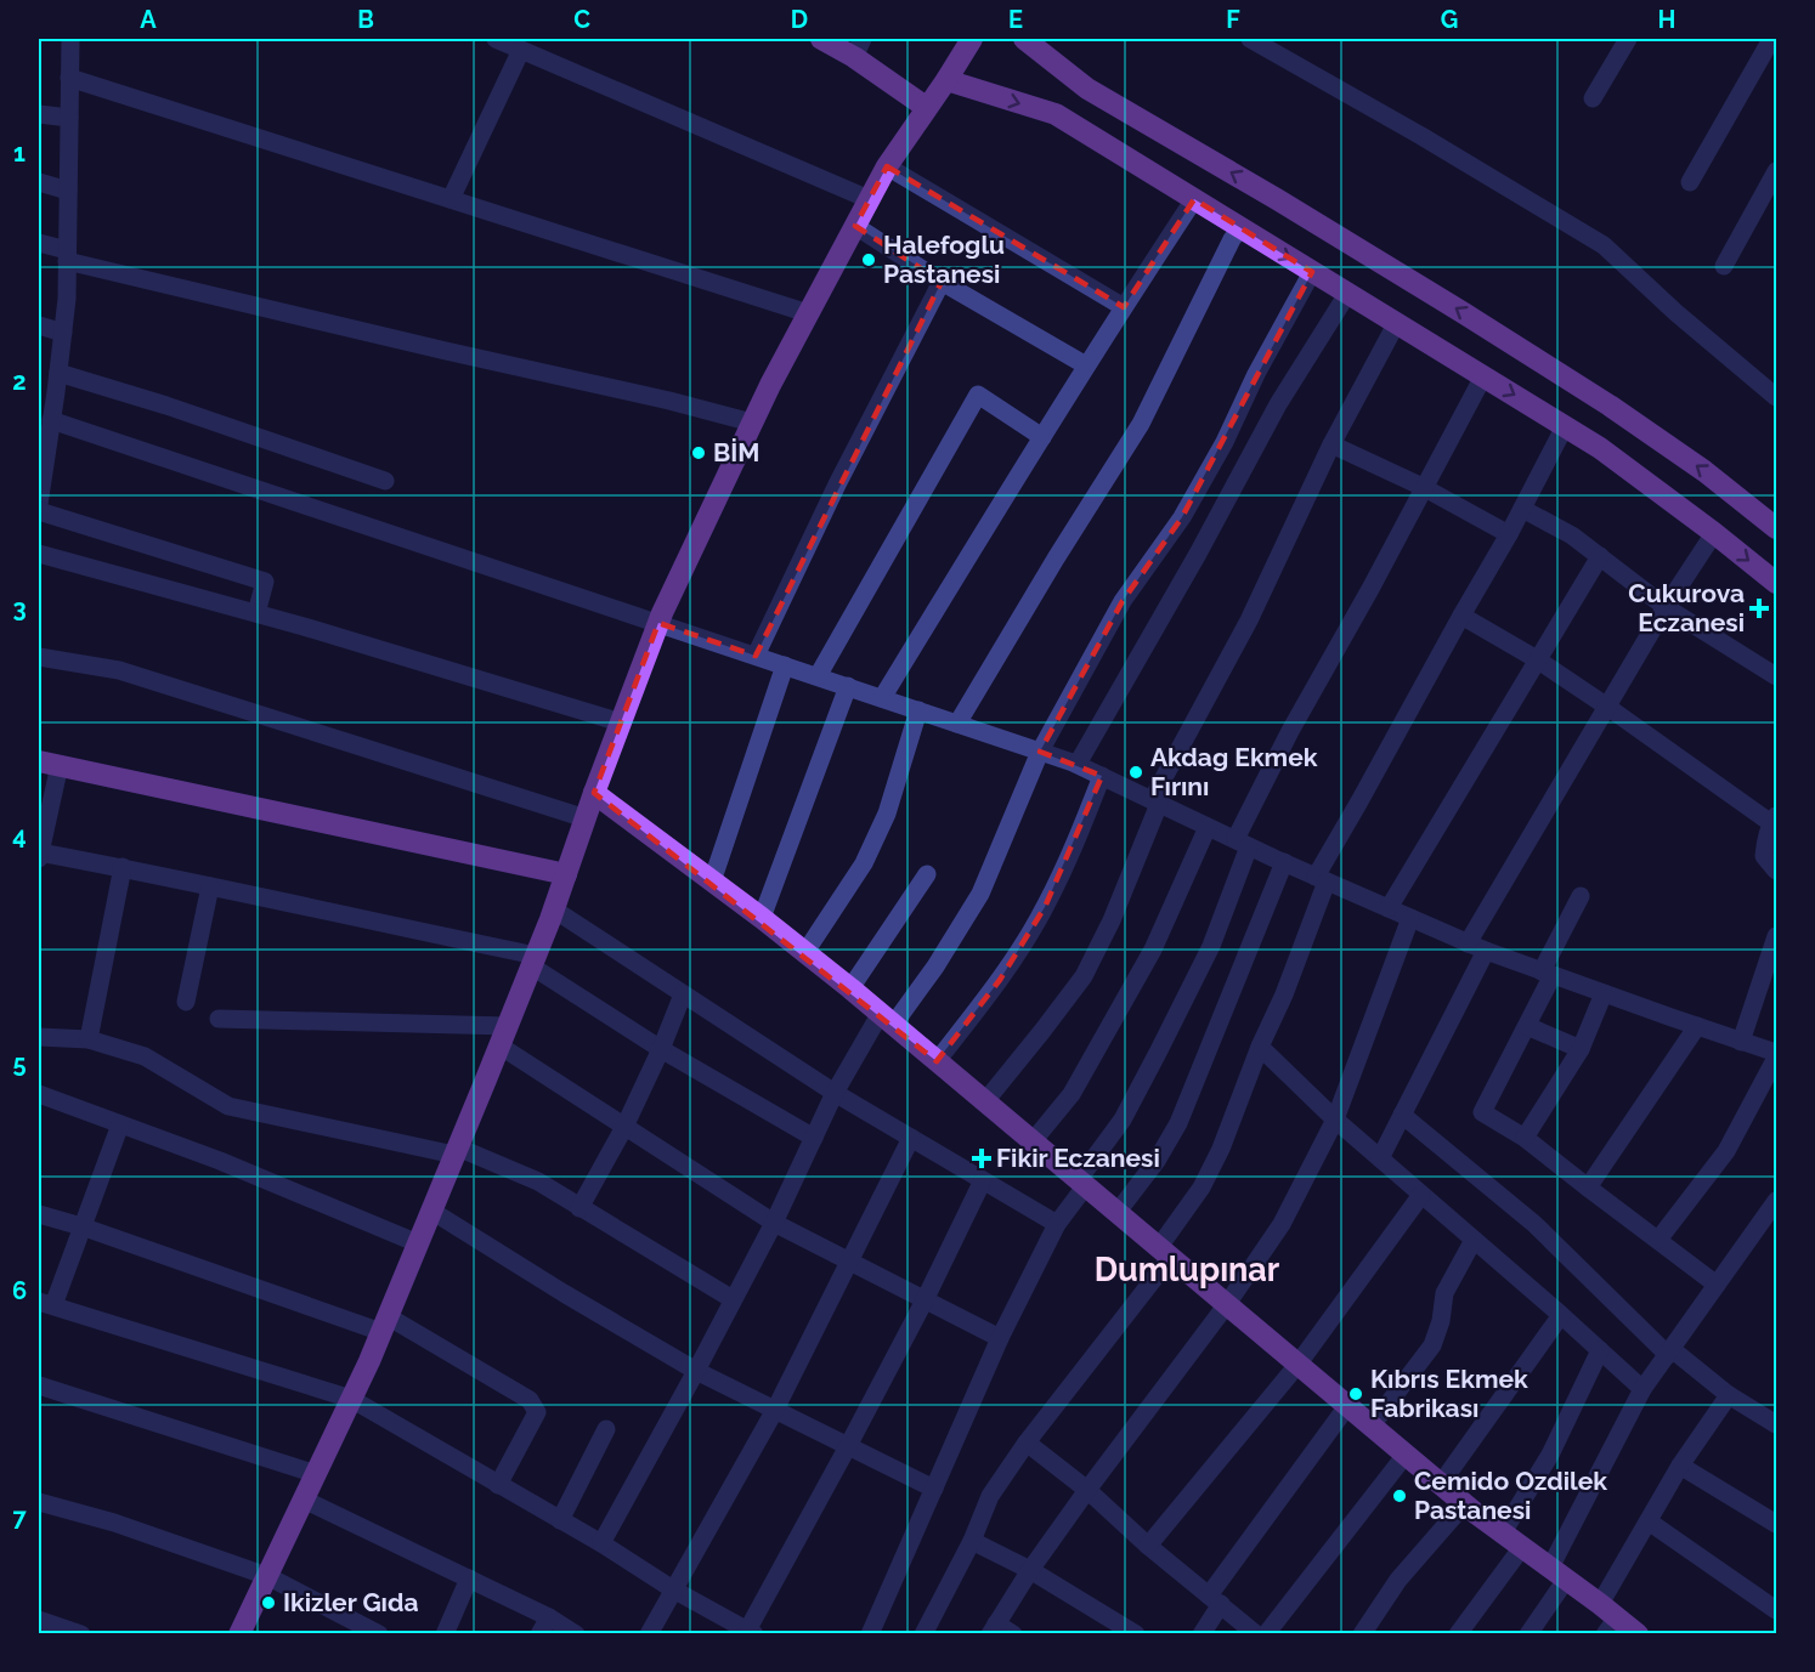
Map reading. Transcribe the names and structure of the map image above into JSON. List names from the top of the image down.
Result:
{
  "districts": ["Dumlupınar"],
  "places": {
    "other": [
      "Halefoglu Pastanesi",
      "BİM",
      "Akdag Ekmek Fırını",
      "Kıbrıs Ekmek Fabrikası",
      "Cemido Ozdilek Pastanesi",
      "Ikizler Gıda"
    ],
    "health": ["Cukurova Eczanesi", "Fikir Eczanesi"]
  },
  "grid": {
    "columns": [
      "A",
      "B",
      "C",
      "D",
      "E",
      "F",
      "G",
      "H"
    ],
    "rows": [
      "1",
      "2",
      "3",
      "4",
      "5",
      "6",
      "7"
    ]
  }
}
